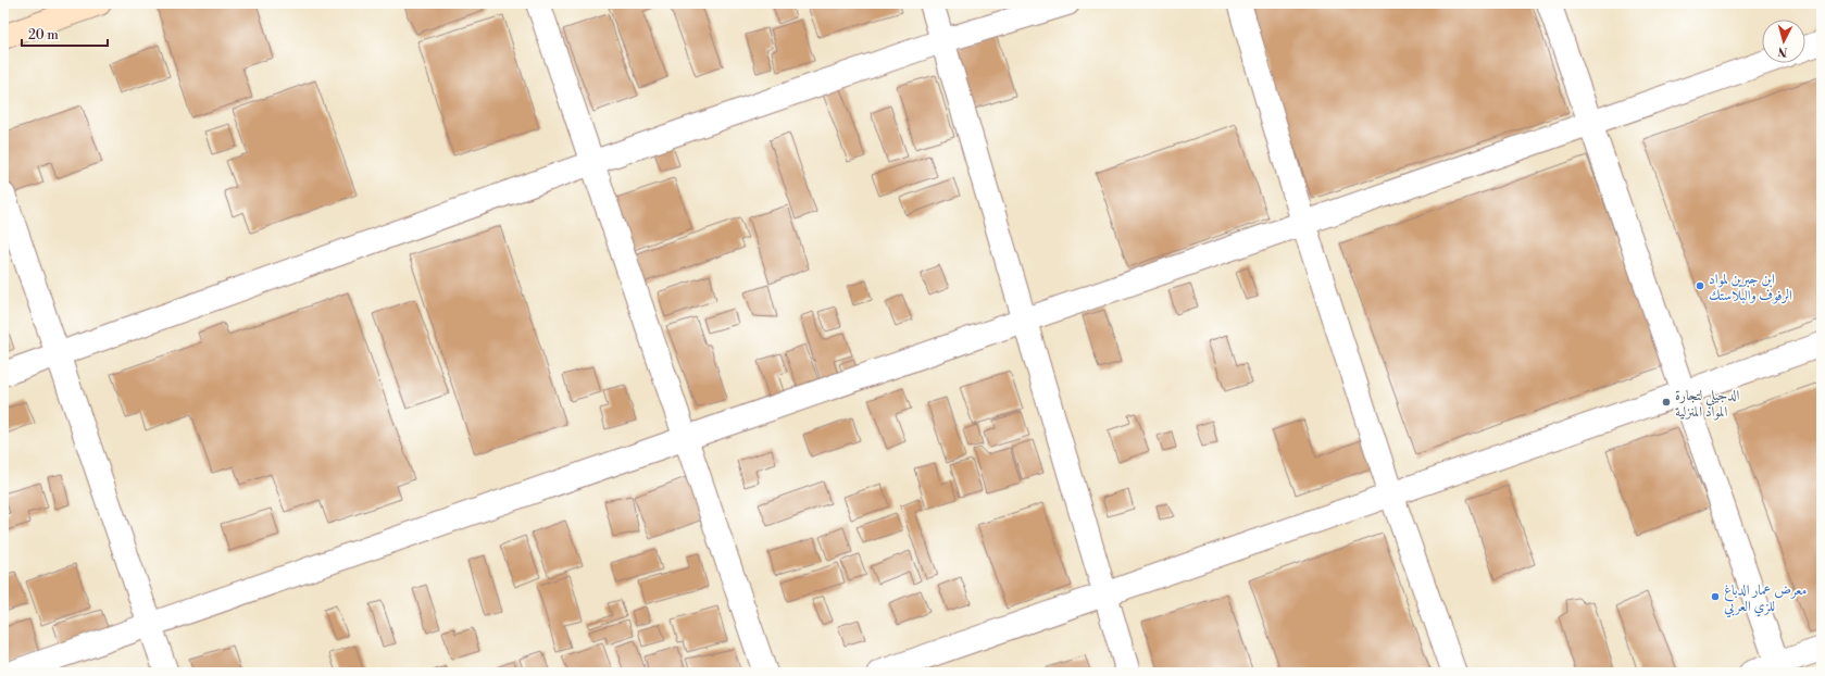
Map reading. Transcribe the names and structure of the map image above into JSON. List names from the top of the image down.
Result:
{
  "places": ["ابن جبرين لمواد الرفوف والبلاستك", "الدجيلي لتجارة المواد المنزلية", "معرض عمار الدباغ للزي العربي"],
  "scale_bar": "20 m",
  "north": "bottom"
}
